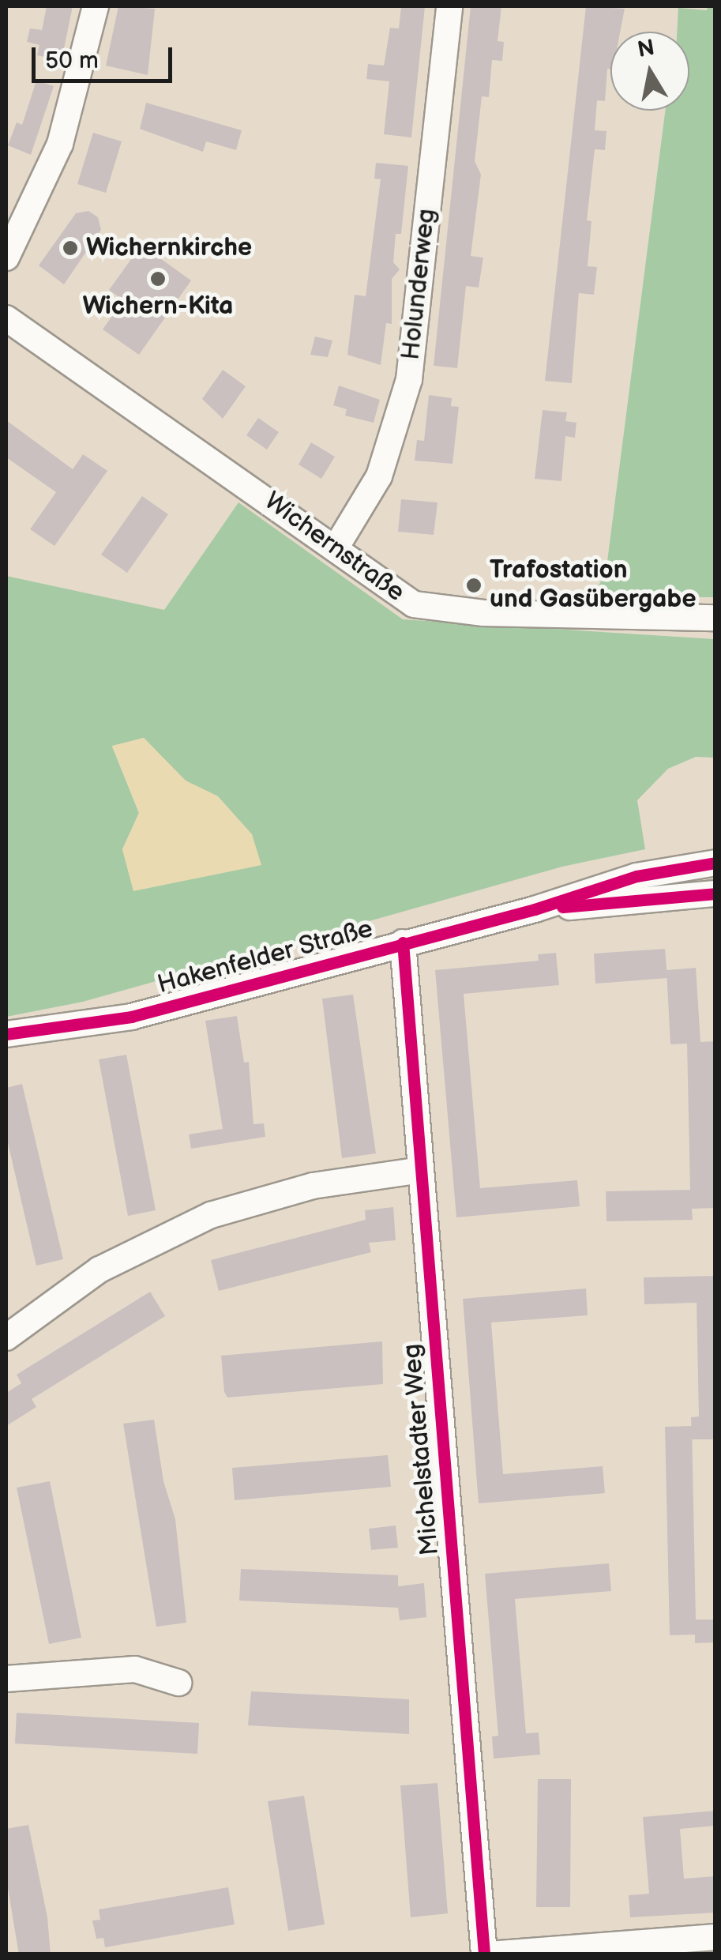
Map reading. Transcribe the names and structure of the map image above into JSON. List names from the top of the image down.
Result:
{
  "streets": {
    "street": [
      "Holunderweg",
      "Wichernstraße",
      "Hakenfelder Straße",
      "Michelstadter Weg"
    ]
  },
  "crossings": [
    ["Holunderweg", "Wichernstraße"],
    ["Hakenfelder Straße", "Michelstadter Weg"]
  ],
  "places": ["Wichernkirche", "Wichern-Kita", "Trafostation und Gasübergabe"],
  "scale_bar": "50 m",
  "north": "top"
}
